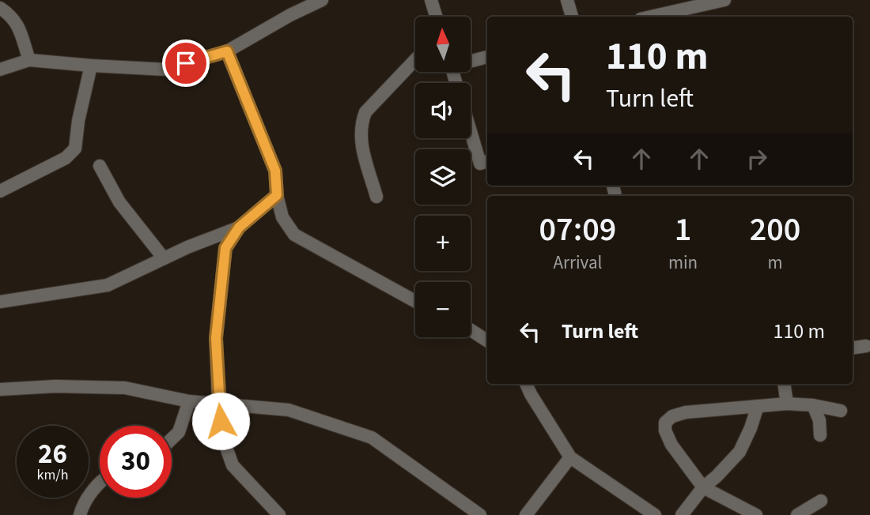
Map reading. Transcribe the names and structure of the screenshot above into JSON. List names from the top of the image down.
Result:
{
  "north": "top",
  "page": {
    "map_buttons": ["+", "−"],
    "turn": ["110 m", "Turn left"],
    "eta": [
      "07:09",
      "Arrival",
      "1",
      "min",
      "200",
      "m"
    ],
    "list": [
      {
        "name": "Turn left",
        "value": "110 m"
      }
    ],
    "speed": "26 km/h",
    "limit": "30"
  }
}
